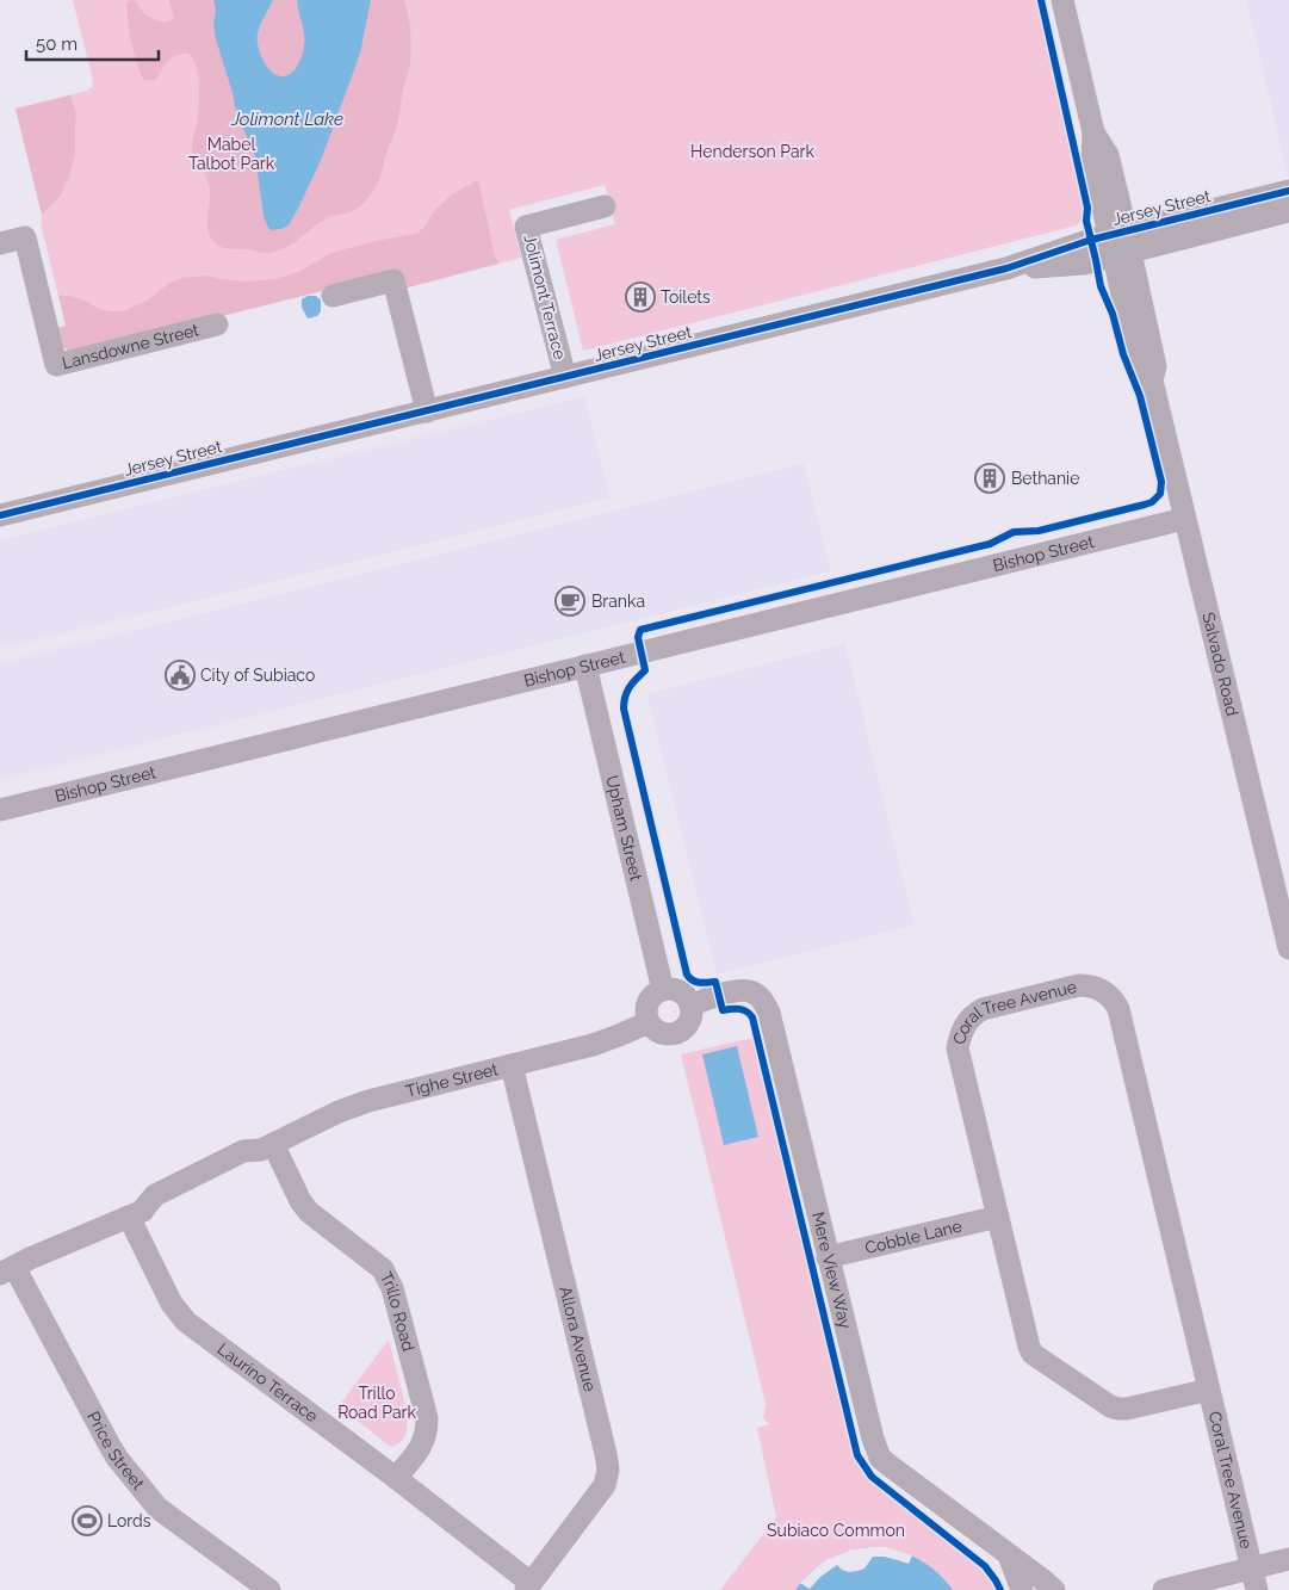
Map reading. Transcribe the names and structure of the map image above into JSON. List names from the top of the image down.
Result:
{
  "streets": {
    "street": [
      "Jersey Street",
      "Jolimont Terrace",
      "Lansdowne Street",
      "Bishop Street",
      "Salvado Road",
      "Upham Street",
      "Coral Tree Avenue",
      "Tighe Street",
      "Cobble Lane",
      "Mere View Way",
      "Trillo Road",
      "Allora Avenue",
      "Laurino Terrace",
      "Price Street"
    ]
  },
  "crossings": [
    ["Jersey Street", "Jolimont Terrace"],
    ["Jersey Street", "Salvado Road"],
    ["Bishop Street", "Salvado Road"],
    ["Bishop Street", "Upham Street"],
    ["Upham Street", "Tighe Street"],
    ["Upham Street", "Mere View Way"],
    ["Coral Tree Avenue", "Cobble Lane"],
    ["Tighe Street", "Mere View Way"],
    ["Tighe Street", "Trillo Road"],
    ["Tighe Street", "Allora Avenue"],
    ["Tighe Street", "Laurino Terrace"],
    ["Tighe Street", "Price Street"],
    ["Cobble Lane", "Mere View Way"],
    ["Trillo Road", "Laurino Terrace"],
    ["Allora Avenue", "Laurino Terrace"]
  ],
  "water": ["Jolimont Lake"],
  "parks": [
    "Mabel Talbot Park",
    "Henderson Park",
    "Trillo Road Park",
    "Subiaco Common"
  ],
  "places": {
    "building": ["Toilets", "Bethanie"],
    "cafe": ["Branka"],
    "public building": ["City of Subiaco"],
    "sports": ["Lords"]
  },
  "scale_bar": "50 m"
}
